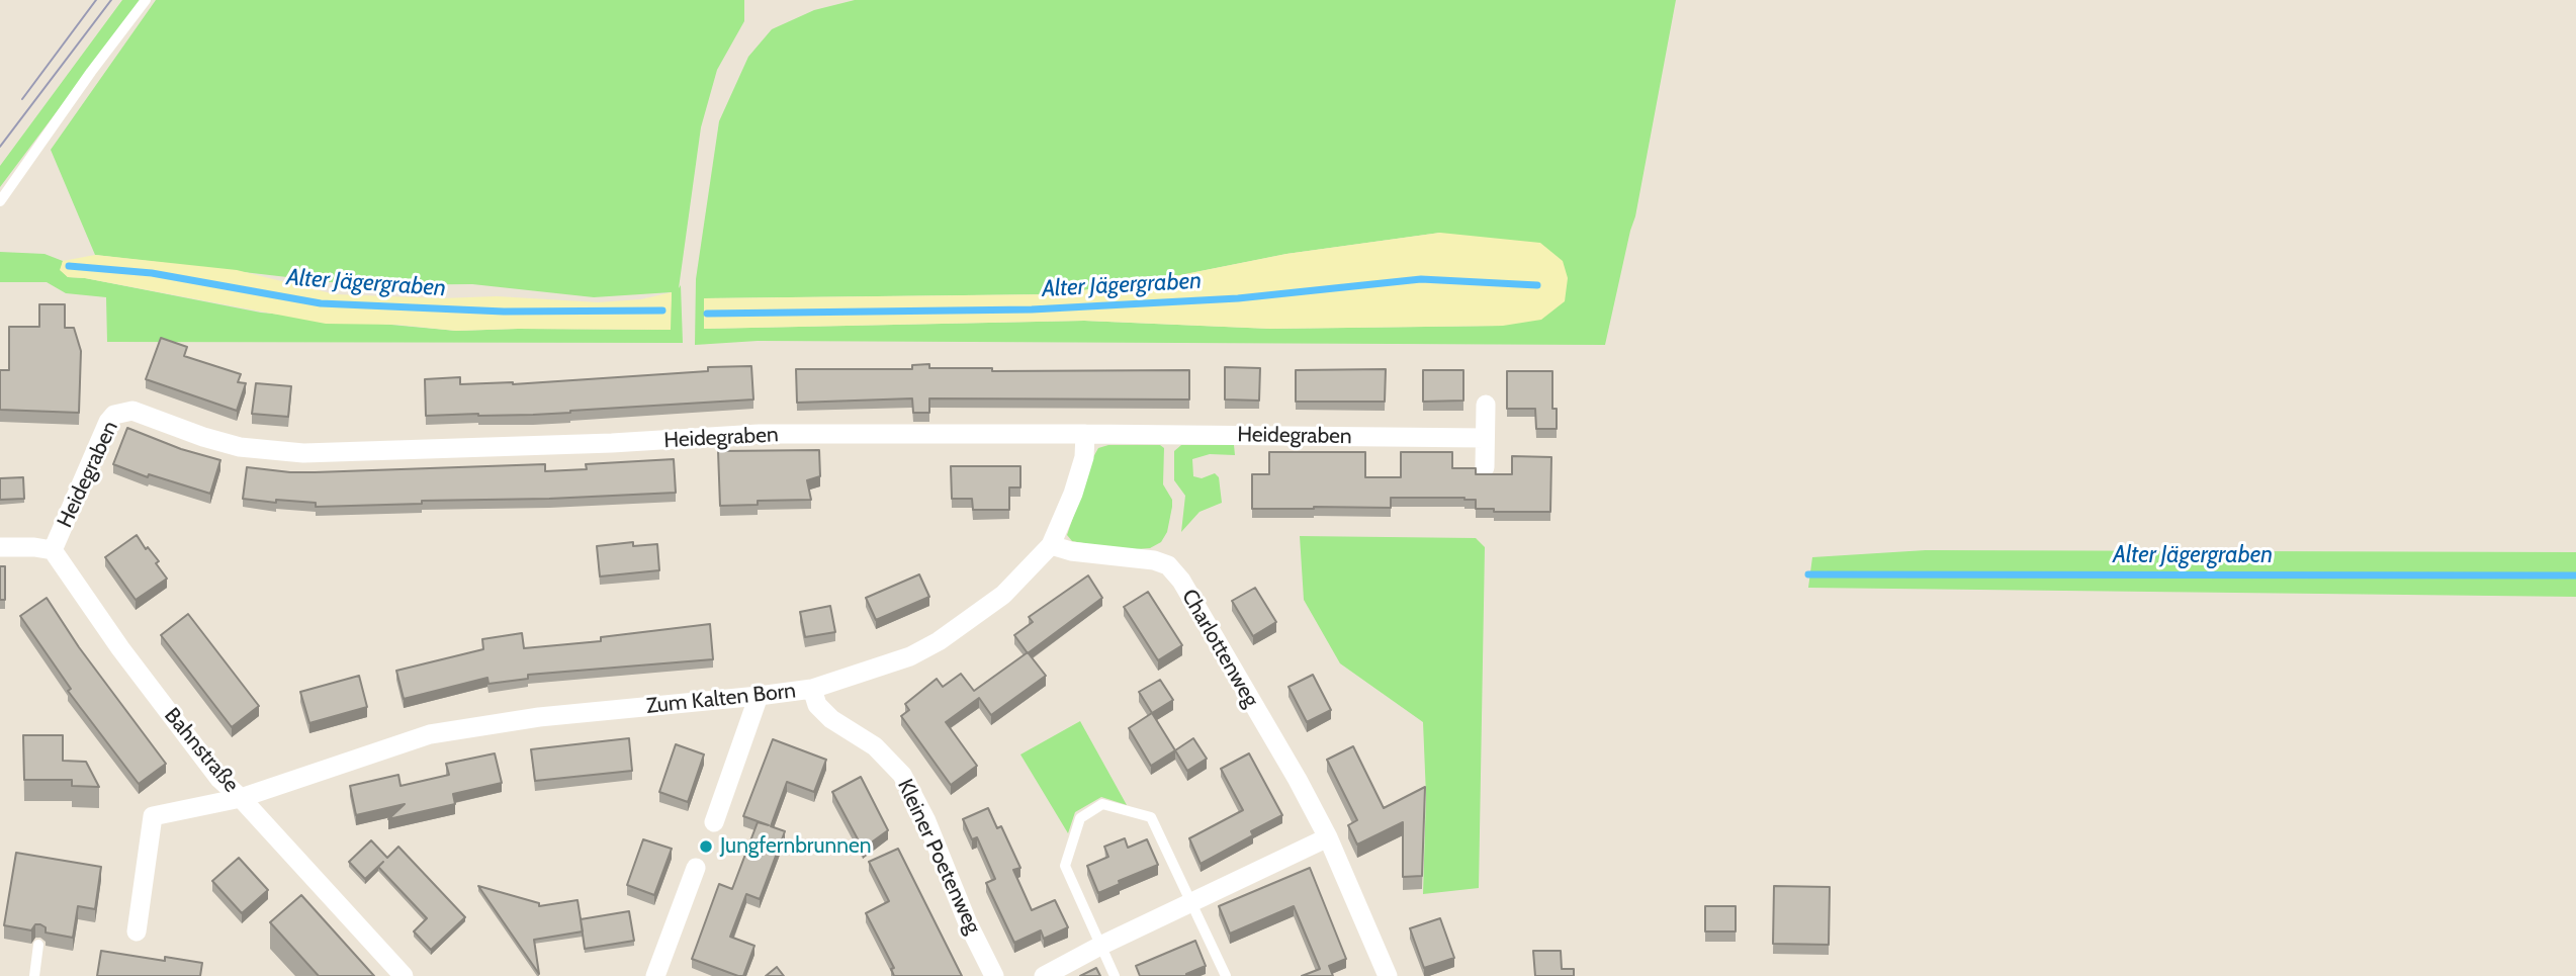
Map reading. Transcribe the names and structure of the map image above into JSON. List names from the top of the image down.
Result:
{
  "streets": {
    "street": [
      "Heidegraben",
      "Charlottenweg",
      "Zum Kalten Born",
      "Bahnstraße",
      "Kleiner Poetenweg"
    ]
  },
  "crossings": [
    ["Heidegraben", "Zum Kalten Born"],
    ["Heidegraben", "Bahnstraße"],
    ["Charlottenweg", "Zum Kalten Born"],
    ["Zum Kalten Born", "Bahnstraße"],
    ["Zum Kalten Born", "Kleiner Poetenweg"]
  ],
  "water": ["Alter Jägergraben"],
  "places": ["Jungfernbrunnen"]
}
